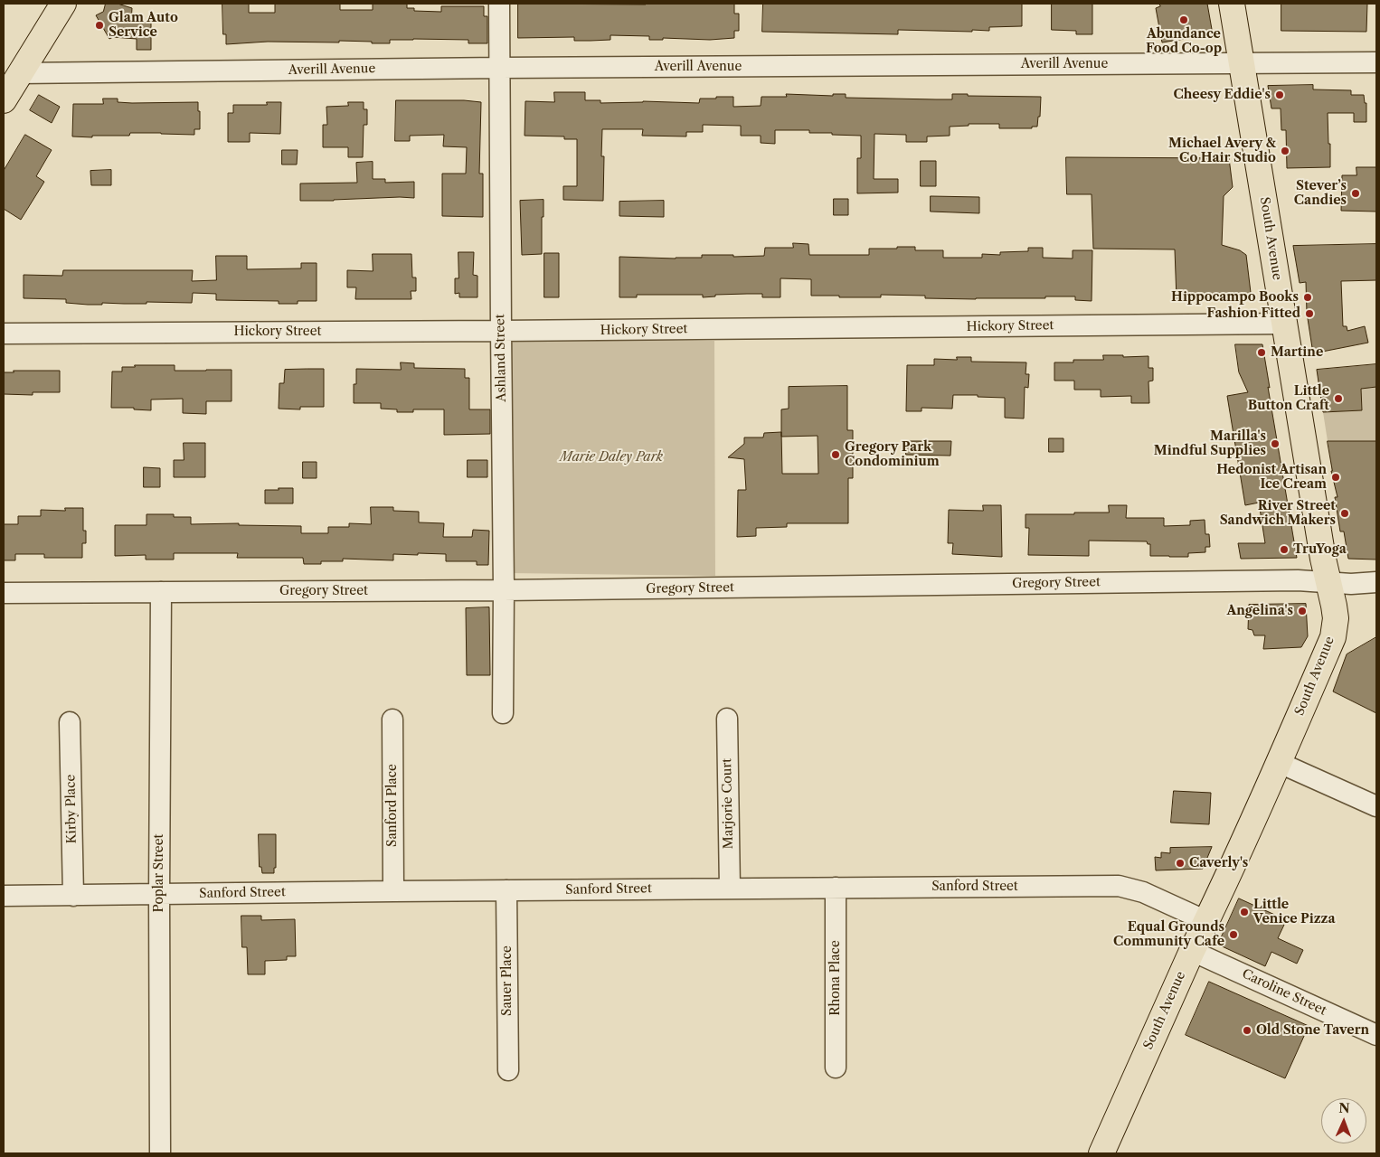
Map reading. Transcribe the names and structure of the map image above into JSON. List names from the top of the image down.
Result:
{
  "streets": {
    "main road": ["South Avenue"],
    "street": [
      "Averill Avenue",
      "Hickory Street",
      "Ashland Street",
      "Gregory Street",
      "Marjorie Court",
      "Sanford Place",
      "Kirby Place",
      "Poplar Street",
      "Sanford Street",
      "Rhona Place",
      "Sauer Place",
      "Caroline Street"
    ]
  },
  "crossings": [
    ["Averill Avenue", "South Avenue"],
    ["Averill Avenue", "Ashland Street"],
    ["South Avenue", "Hickory Street"],
    ["South Avenue", "Gregory Street"],
    ["South Avenue", "Sanford Street"],
    ["South Avenue", "Caroline Street"],
    ["Hickory Street", "Ashland Street"],
    ["Ashland Street", "Gregory Street"],
    ["Gregory Street", "Poplar Street"],
    ["Marjorie Court", "Sanford Street"],
    ["Sanford Place", "Sanford Street"],
    ["Kirby Place", "Sanford Street"],
    ["Poplar Street", "Sanford Street"],
    ["Sanford Street", "Rhona Place"],
    ["Sanford Street", "Sauer Place"]
  ],
  "parks": ["Marie Daley Park"],
  "places": [
    "Abundance Food Co-op",
    "Glam Auto Service",
    "Cheesy Eddie's",
    "Michael Avery & Co Hair Studio",
    "Stever’s Candies",
    "Hippocampo Books",
    "Fashion Fitted",
    "Martine",
    "Little Button Craft",
    "Marilla's Mindful Supplies",
    "Gregory Park Condominium",
    "Hedonist Artisan Ice Cream",
    "River Street Sandwich Makers",
    "TruYoga",
    "Angelina's",
    "Caverly's",
    "Little Venice Pizza",
    "Equal Grounds Community Cafe",
    "Old Stone Tavern"
  ],
  "north": "top"
}
